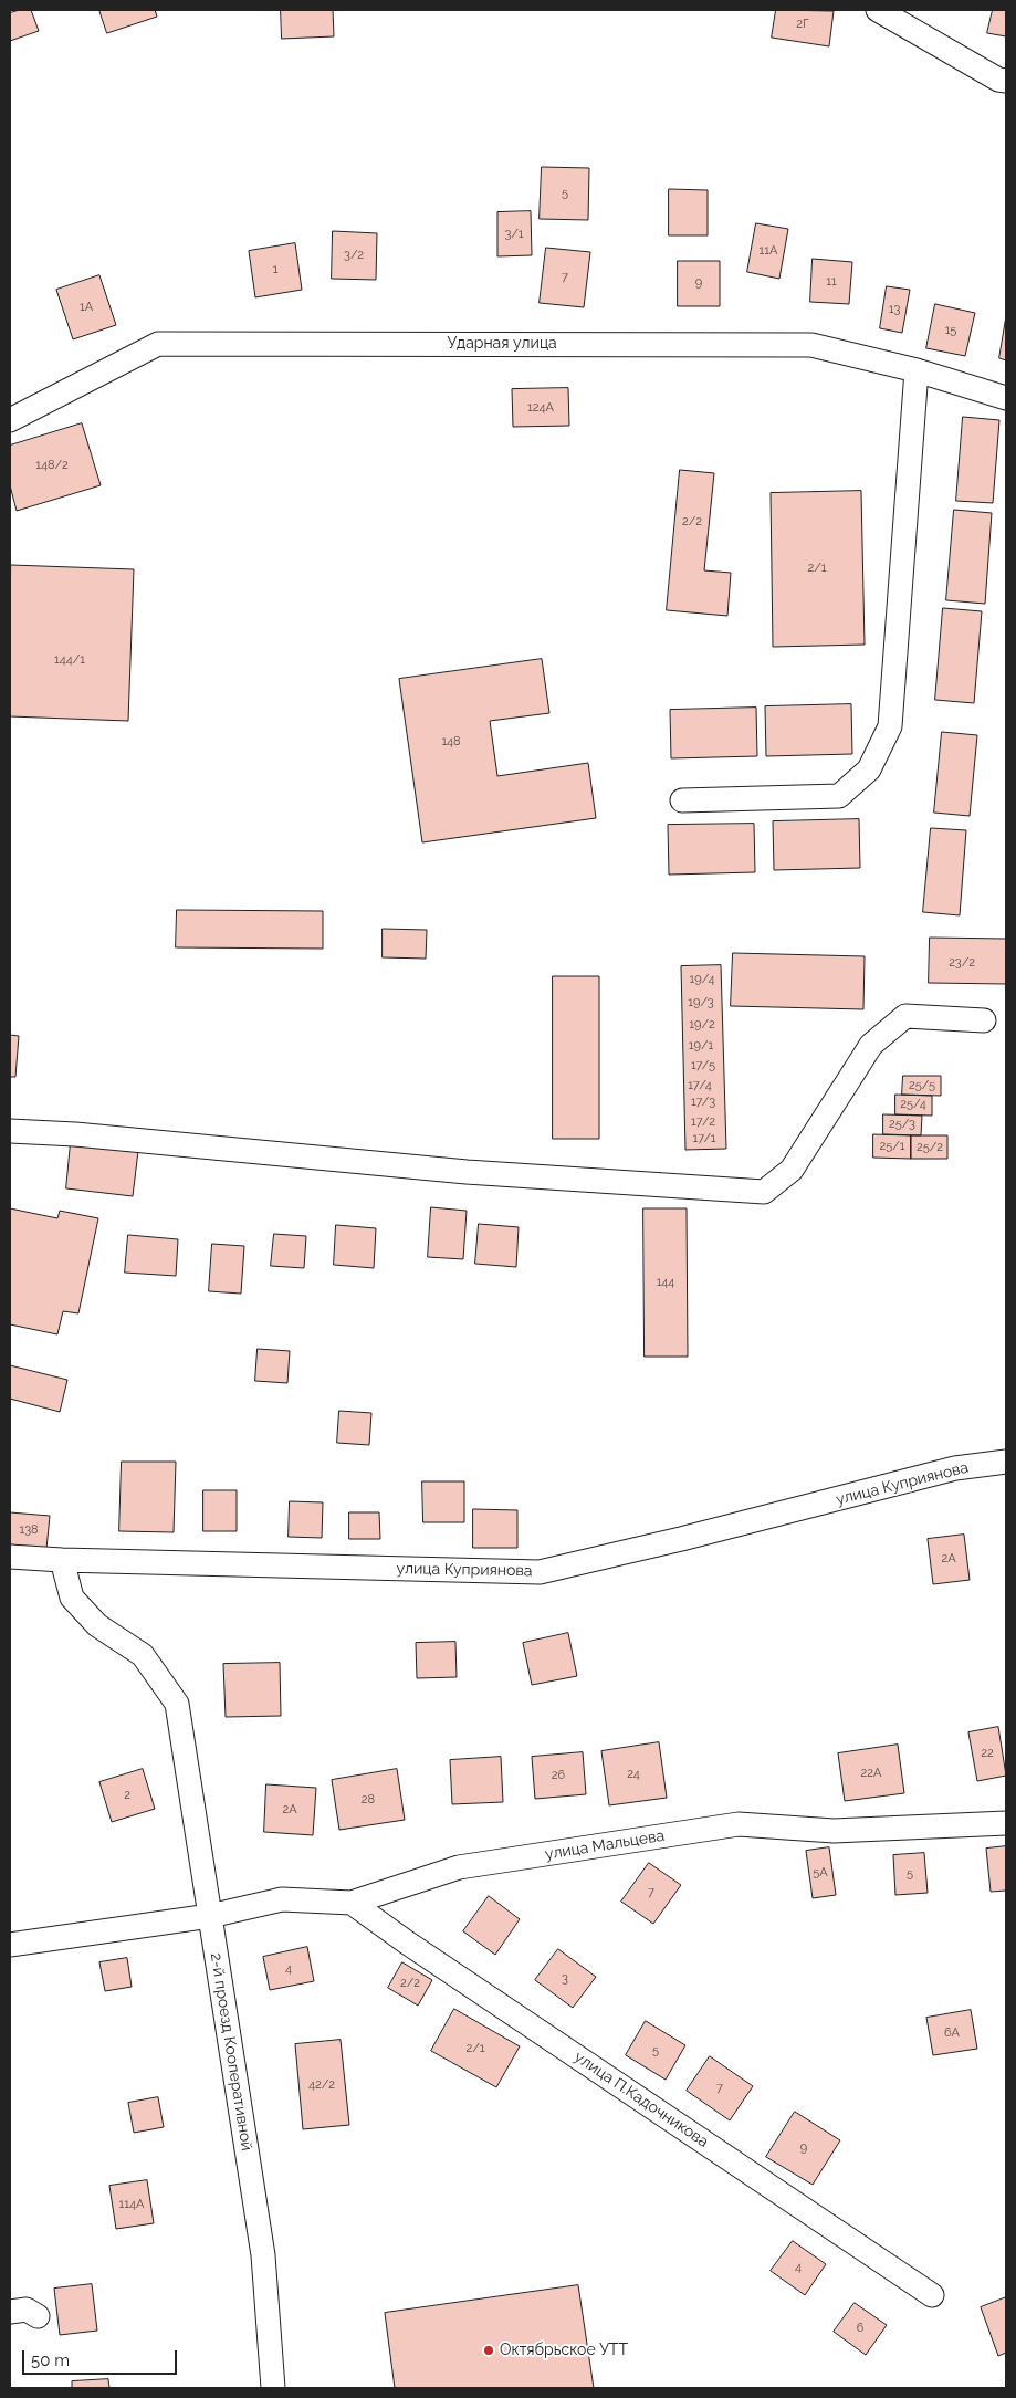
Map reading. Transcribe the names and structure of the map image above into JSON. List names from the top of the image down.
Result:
{
  "streets": {
    "street": [
      "Ударная улица",
      "улица Куприянова",
      "улица Мальцева",
      "2-й проезд Кооперативной",
      "улица П.Кадочникова"
    ]
  },
  "crossings": [
    ["улица Куприянова", "2-й проезд Кооперативной"],
    ["улица Мальцева", "2-й проезд Кооперативной"],
    ["улица Мальцева", "улица П.Кадочникова"]
  ],
  "places": ["Октябрьское УТТ"],
  "house_numbers": [
    "2Г",
    "5",
    "3/1",
    "11А",
    "3/2",
    "1",
    "7",
    "11",
    "9",
    "1А",
    "13",
    "15",
    "124А",
    "148/2",
    "2/2",
    "2/1",
    "144/1",
    "148",
    "23/2",
    "19/4",
    "19/3",
    "19/2",
    "19/1",
    "17/5",
    "17/4",
    "25/5",
    "17/3",
    "25/4",
    "17/2",
    "25/3",
    "17/1",
    "25/1",
    "25/2",
    "144",
    "138",
    "2А",
    "22",
    "22А",
    "24",
    "26",
    "2",
    "28",
    "2А",
    "5А",
    "5",
    "7",
    "4",
    "3",
    "2/2",
    "6А",
    "2/1",
    "5",
    "42/2",
    "7",
    "9",
    "114А",
    "4",
    "6"
  ],
  "scale_bar": "50 m"
}
